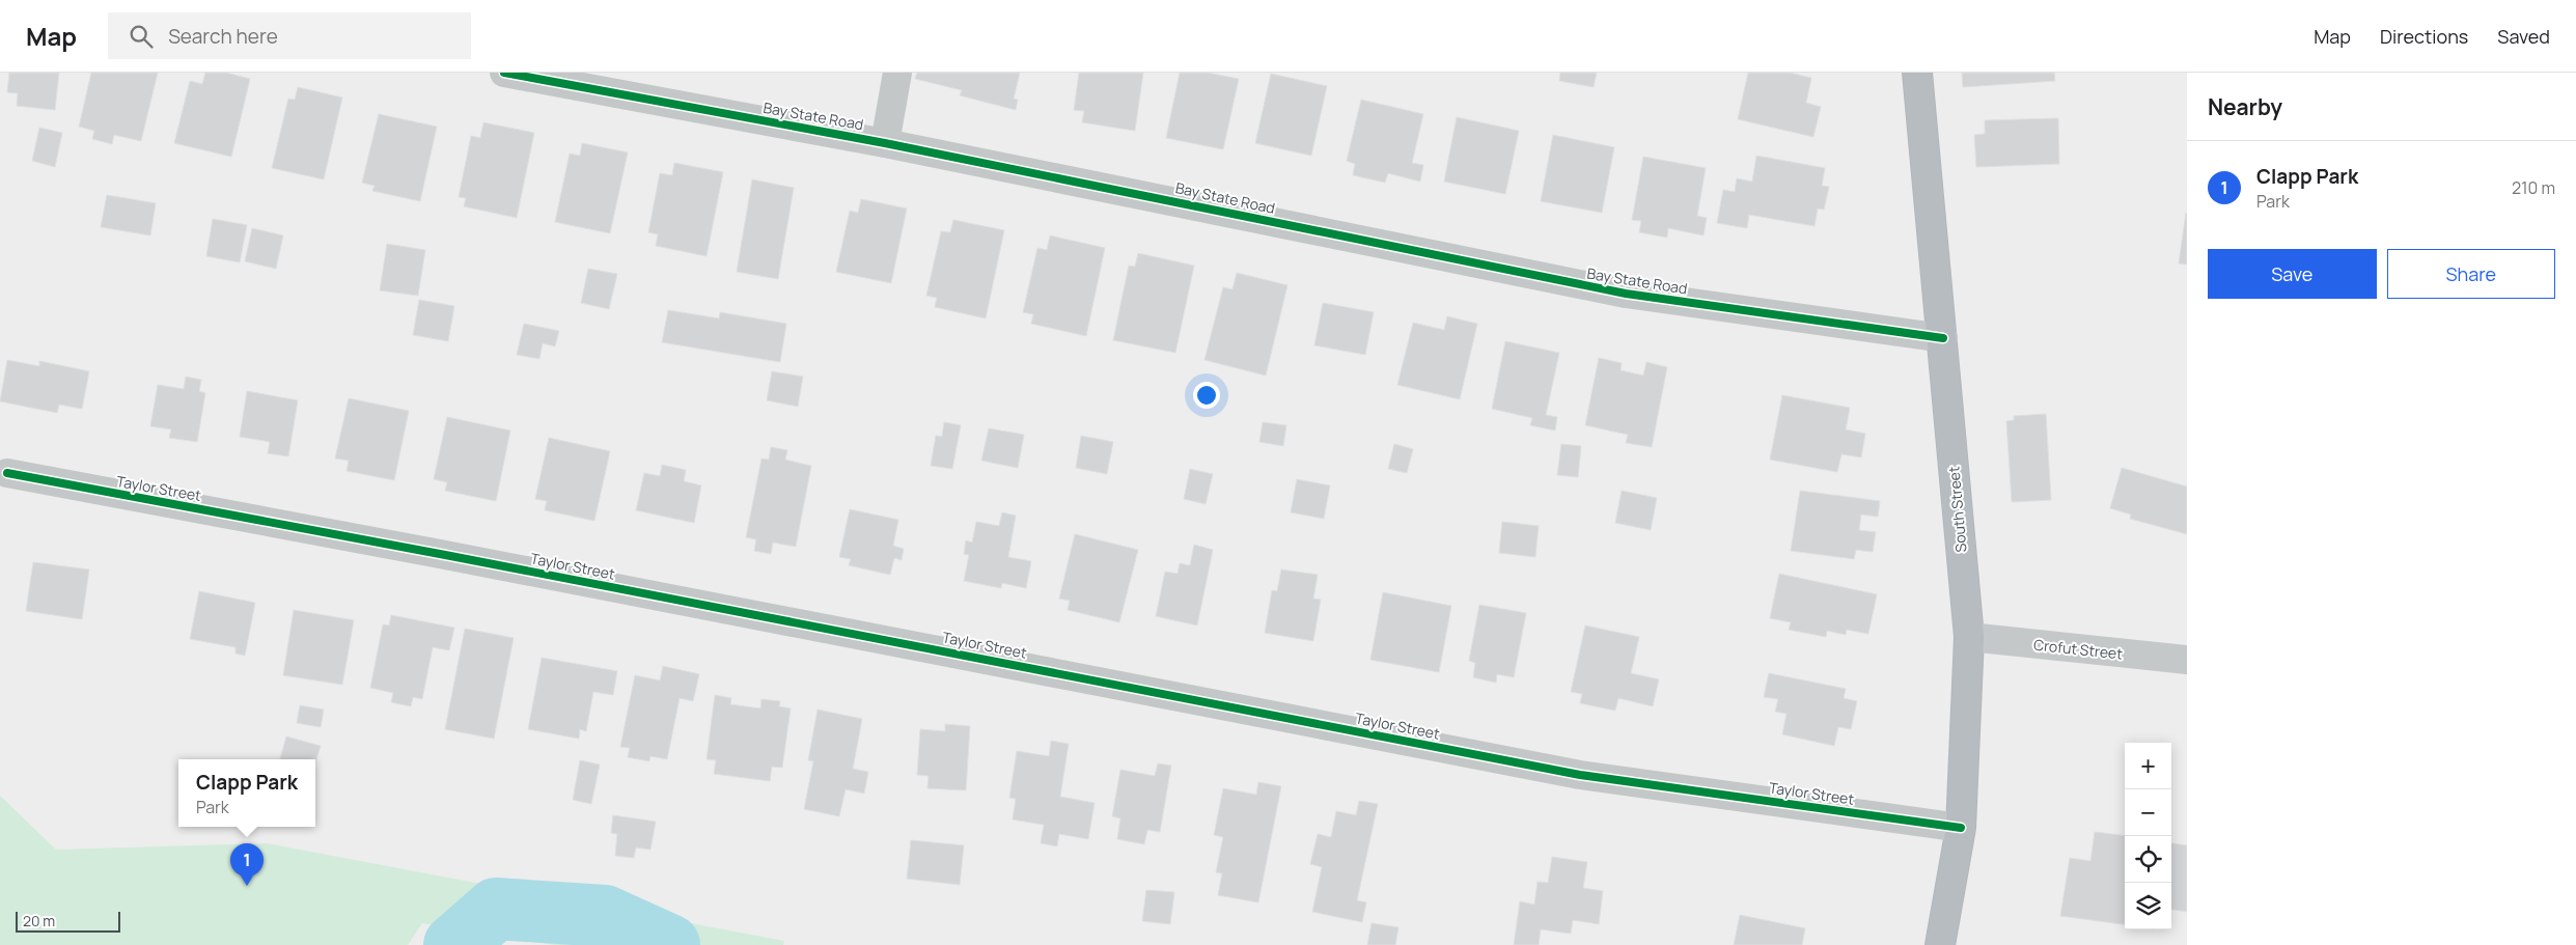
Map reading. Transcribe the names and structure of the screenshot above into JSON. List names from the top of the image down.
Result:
{
  "streets": {
    "highway": ["South Street"],
    "street": ["Bay State Road", "Taylor Street", "Crofut Street"]
  },
  "crossings": [
    ["Bay State Road", "South Street"],
    ["Taylor Street", "South Street"],
    ["South Street", "Crofut Street"]
  ],
  "scale_bar": "20 m",
  "page": {
    "header": "Map",
    "search": "Search here",
    "nav": ["Map", "Directions", "Saved"],
    "heading": "Nearby",
    "list": [
      {
        "mark": "1",
        "name": "Clapp Park",
        "note": "Park",
        "value": "210 m"
      }
    ],
    "buttons": ["Save", "Share"],
    "map_buttons": ["+", "−"],
    "popup": ["Clapp Park", "Park"],
    "pins": "1",
    "scale": "20 m"
  }
}
